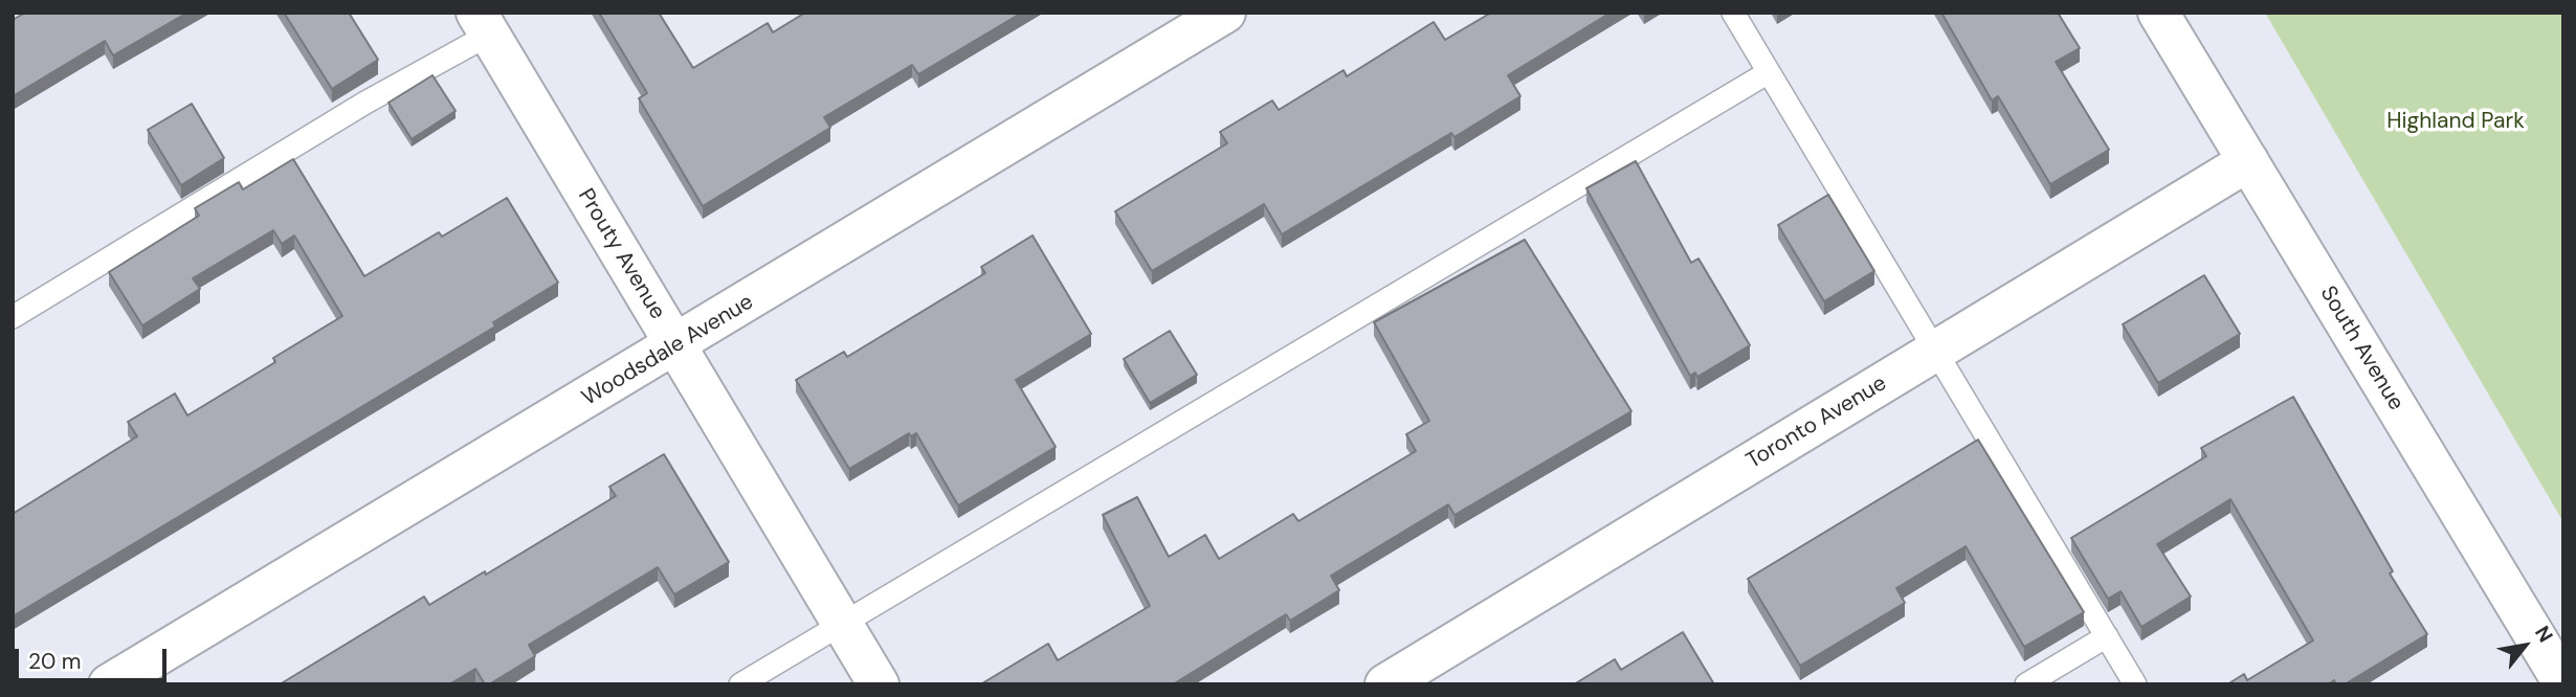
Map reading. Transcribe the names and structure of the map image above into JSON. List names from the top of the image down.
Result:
{
  "streets": {
    "street": [
      "Prouty Avenue",
      "South Avenue",
      "Woodsdale Avenue",
      "Toronto Avenue"
    ]
  },
  "crossings": [
    ["Prouty Avenue", "Woodsdale Avenue"],
    ["South Avenue", "Toronto Avenue"]
  ],
  "parks": ["Highland Park"],
  "scale_bar": "20 m",
  "north": "top right"
}
